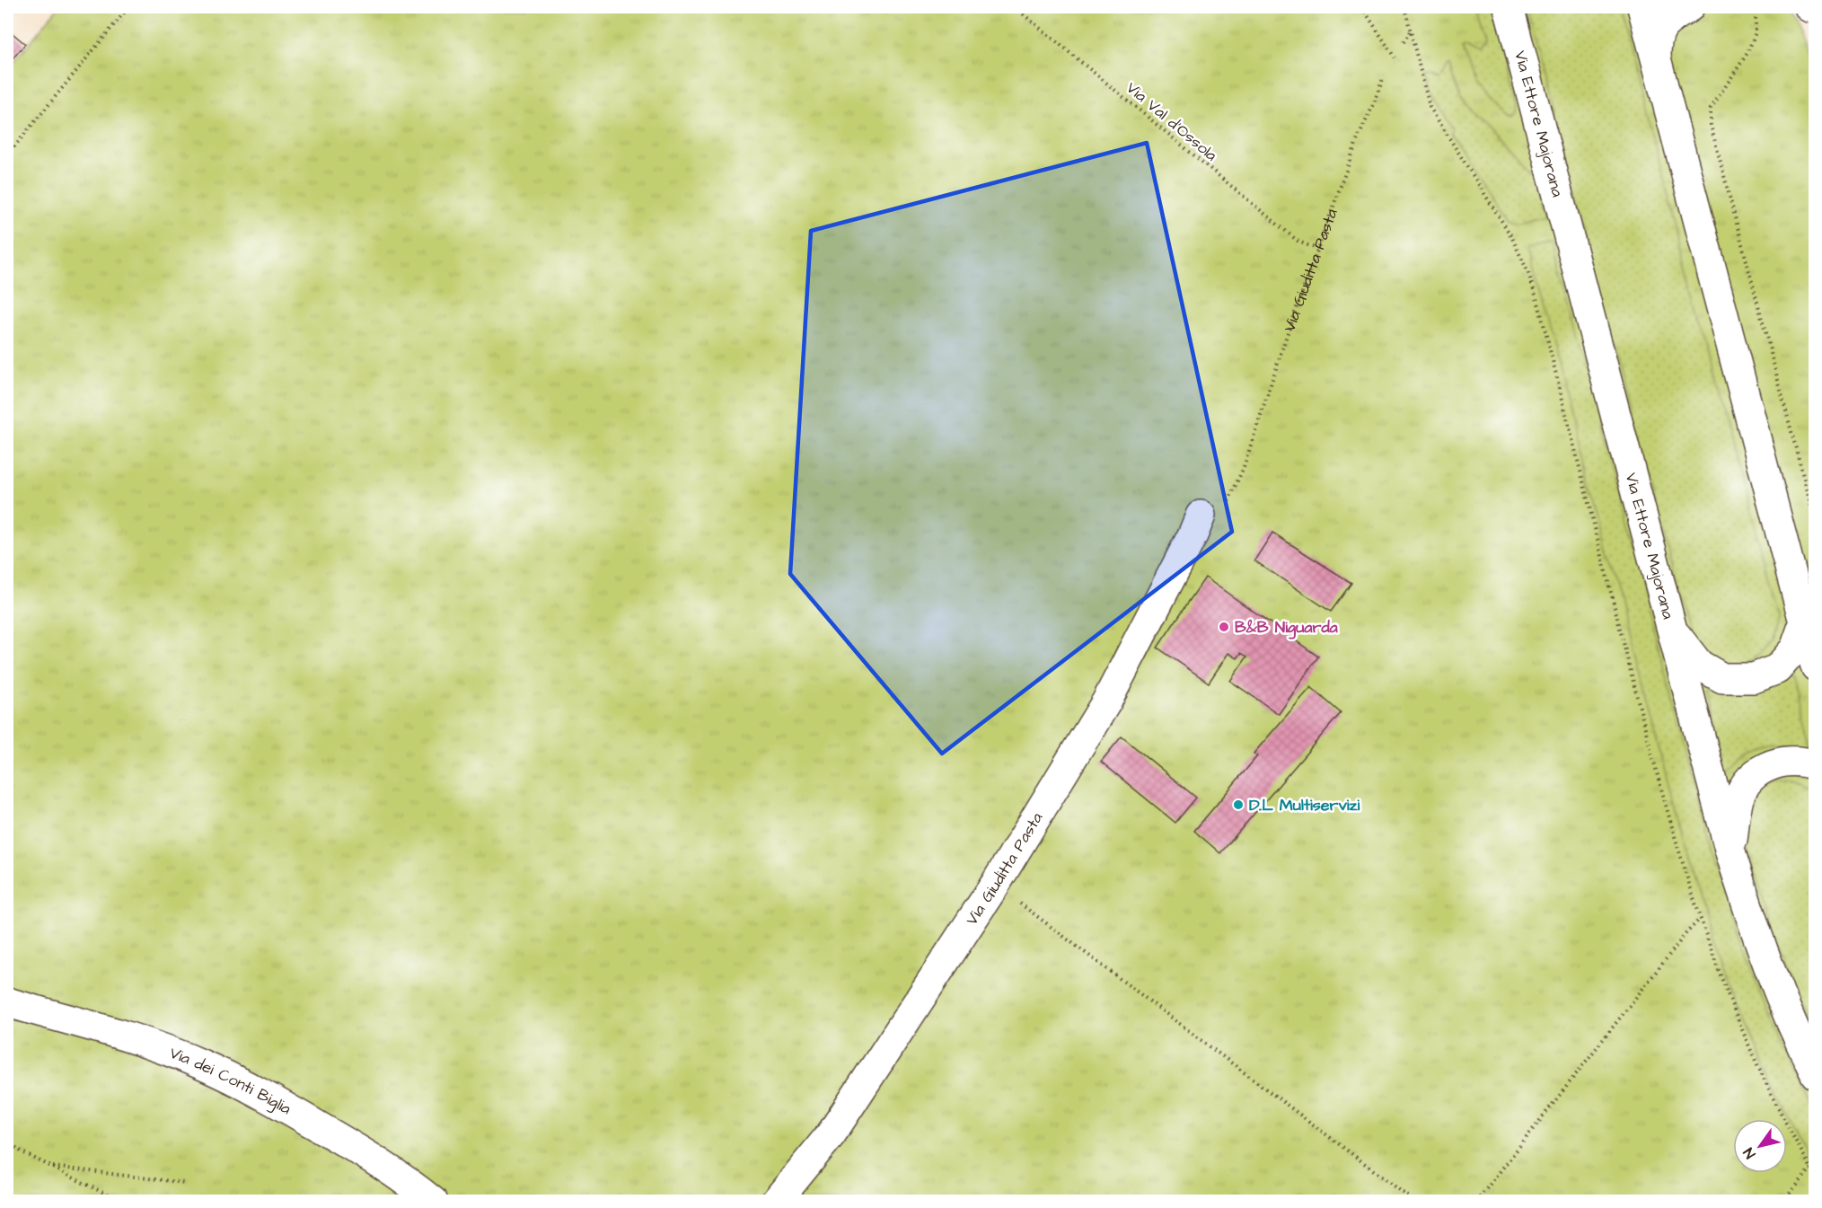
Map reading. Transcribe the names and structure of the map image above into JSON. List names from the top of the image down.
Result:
{
  "streets": {
    "street": ["Via Ettore Majorana", "Via Giuditta Pasta", "Via dei Conti Biglia"],
    "path": ["Via Val d'Ossola"]
  },
  "crossings": [
    ["Via Val d'Ossola", "Via Giuditta Pasta"]
  ],
  "places": ["B&B Niguarda", "D.L Multiservizi"],
  "north": "bottom left"
}
